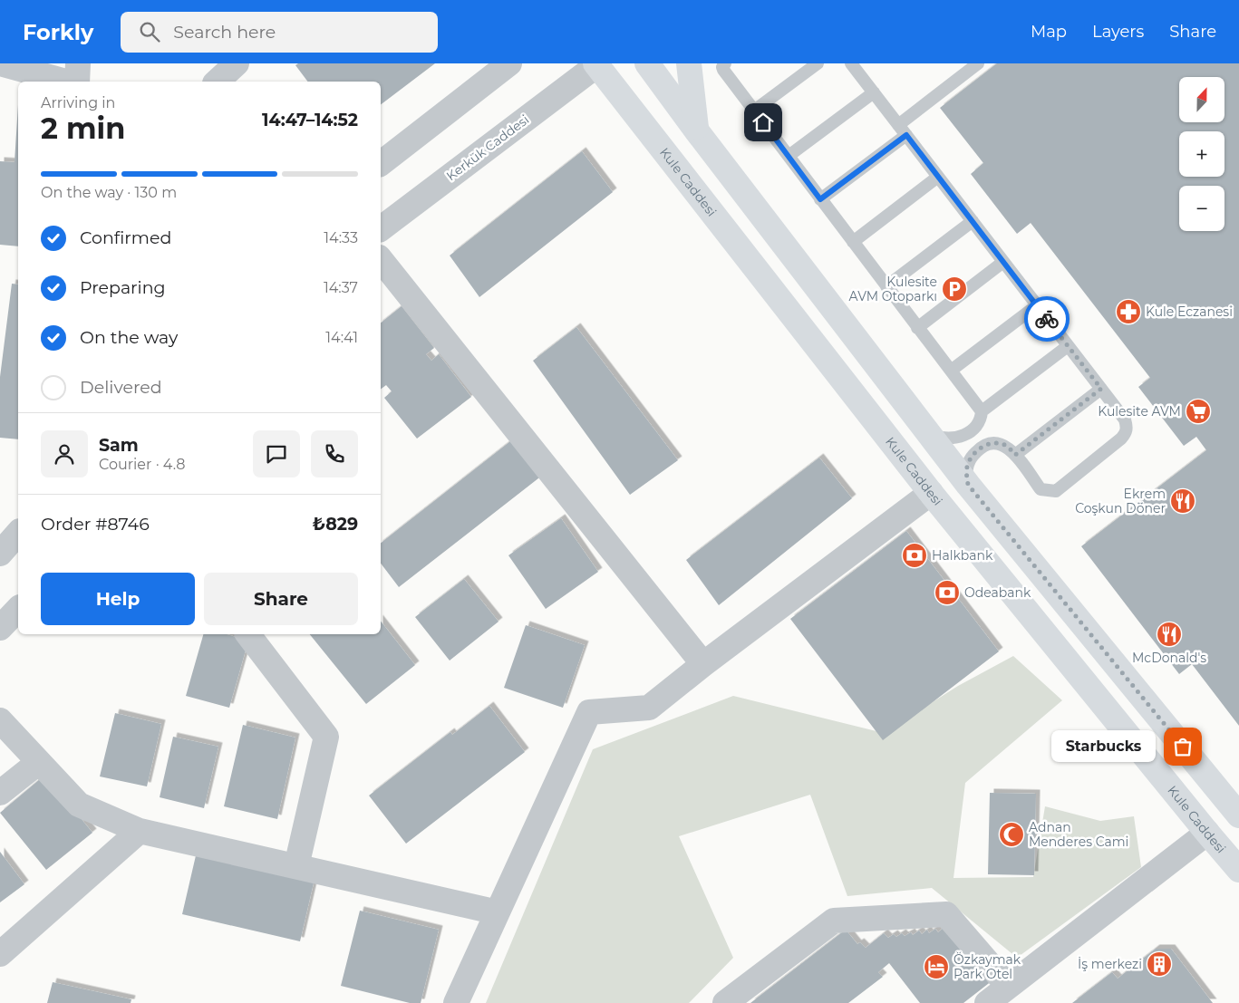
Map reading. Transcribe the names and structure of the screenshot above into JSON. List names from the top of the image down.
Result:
{
  "streets": {
    "main road": ["Kule Caddesi"],
    "street": ["Kerkük Caddesi"]
  },
  "crossings": [
    ["Kerkük Caddesi", "Kule Caddesi"]
  ],
  "places": {
    "parking": ["Kulesite AVM Otoparkı"],
    "pharmacy": ["Kule Eczanesi"],
    "supermarket": ["Kulesite AVM"],
    "restaurant": ["Ekrem Coşkun Döner", "McDonald's"],
    "bank": ["Halkbank", "Odeabank"],
    "other": ["Starbucks"],
    "mosque": ["Adnan Menderes Cami"],
    "building": ["İş merkezi"],
    "hotel": ["Özkaymak Park Otel"]
  },
  "north": "top",
  "page": {
    "header": "Forkly",
    "search": "Search here",
    "nav": ["Map", "Layers", "Share"],
    "map_buttons": ["+", "−"],
    "heading": ["2 min", "Arriving in", "14:47–14:52"],
    "panel": [
      "Sam",
      "Courier · 4.8",
      "Order #8746",
      "₺829"
    ],
    "bar": "On the way · 130 m",
    "list": [
      ["Confirmed", "14:33"],
      ["Preparing", "14:37"],
      ["On the way", "14:41"],
      "Delivered"
    ],
    "buttons": ["Help", "Share"],
    "bubble": "Starbucks"
  }
}
